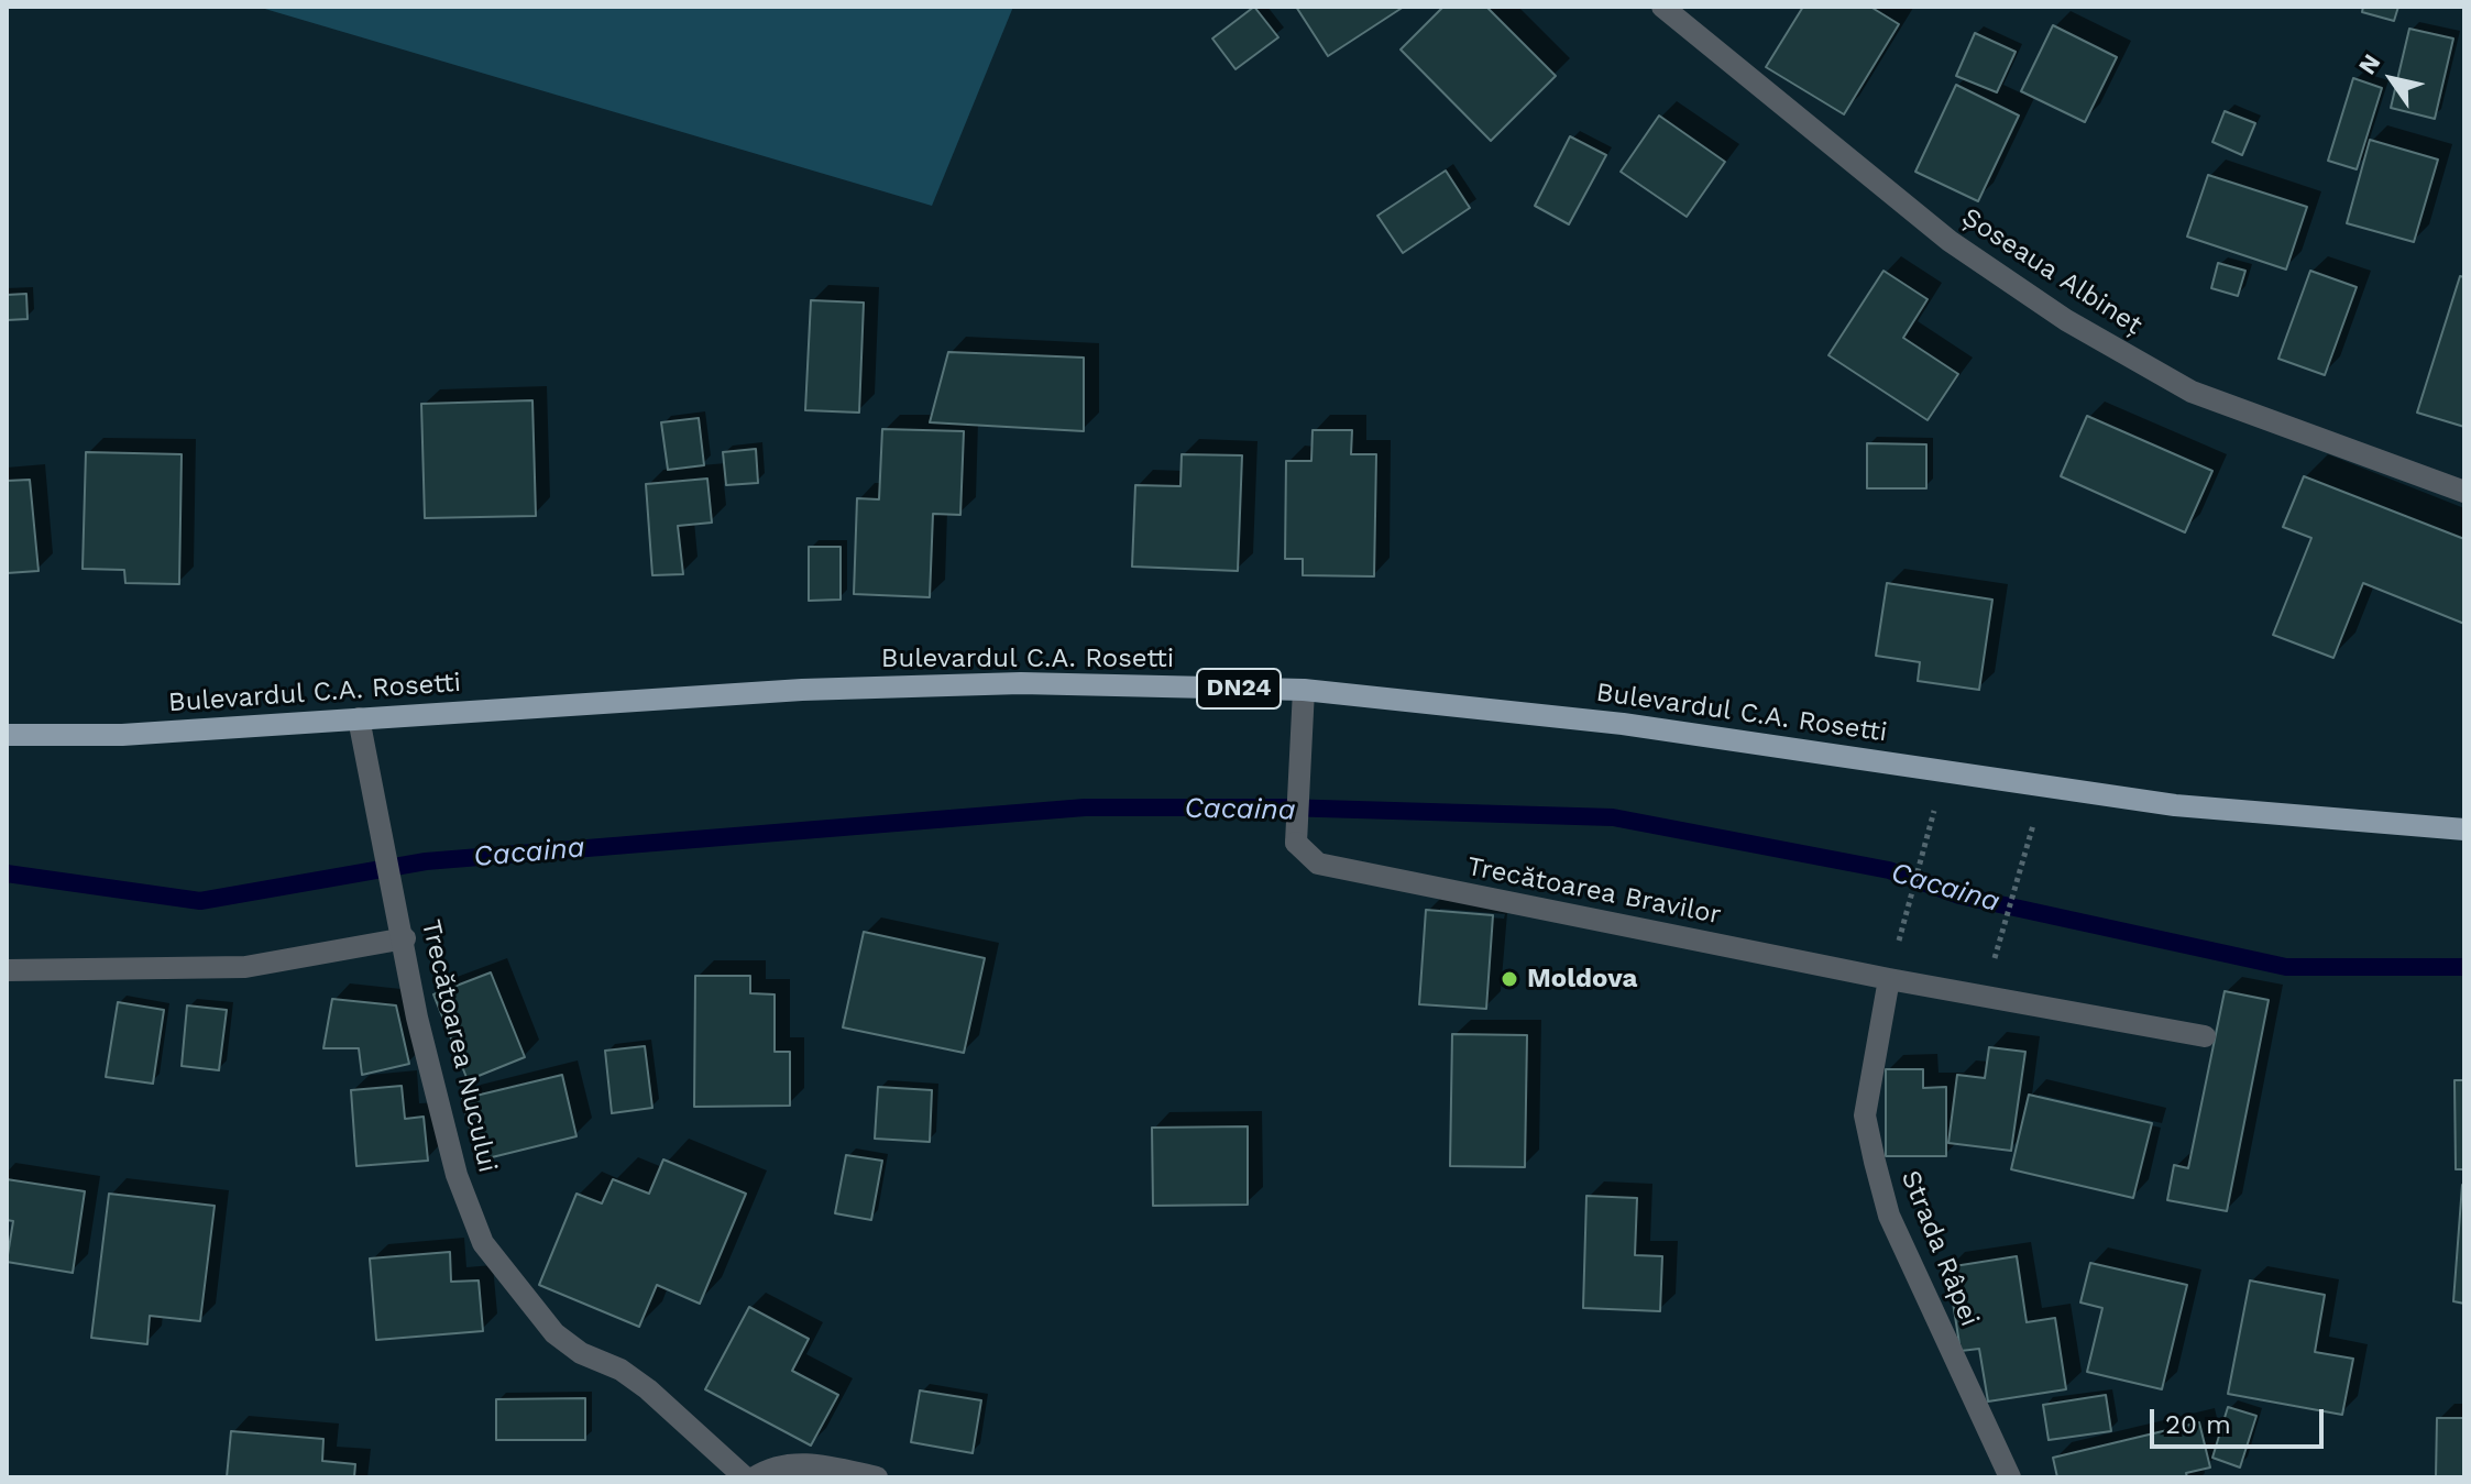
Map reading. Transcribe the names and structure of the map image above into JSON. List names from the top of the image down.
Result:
{
  "streets": {
    "main road": ["Bulevardul C.A. Rosetti", "DN24"],
    "street": [
      "Șoseaua Albineț",
      "Trecătoarea Bravilor",
      "Trecătoarea Nucului",
      "Strada Râpei"
    ]
  },
  "crossings": [
    ["Bulevardul C.A. Rosetti", "Trecătoarea Bravilor"],
    ["Bulevardul C.A. Rosetti", "Trecătoarea Nucului"],
    ["Trecătoarea Bravilor", "Strada Râpei"]
  ],
  "water": ["Cacaina"],
  "places": ["Moldova"],
  "scale_bar": "20 m",
  "north": "top left"
}
